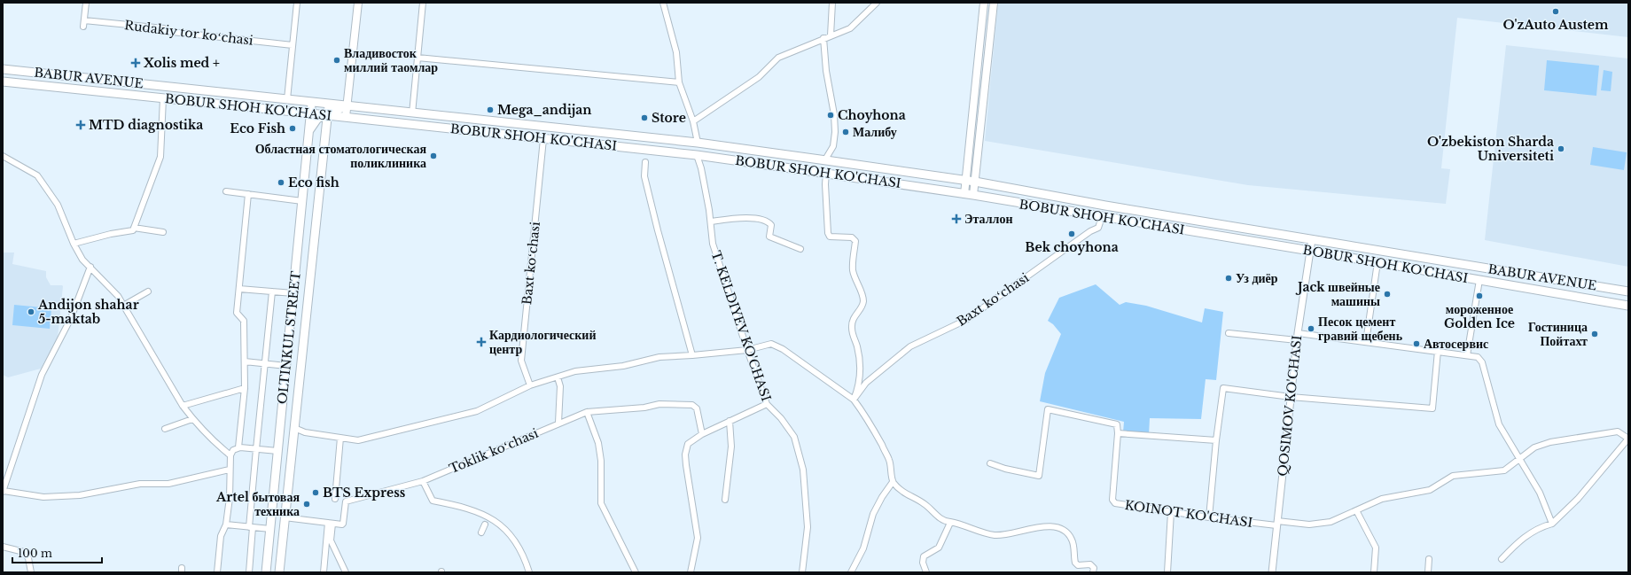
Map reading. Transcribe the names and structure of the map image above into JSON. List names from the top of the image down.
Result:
{
  "streets": {
    "main road": ["BABUR AVENUE", "BOBUR SHOH KO'CHASI", "OLTINKUL STREET"],
    "street": [
      "Rudakiy tor koʻchasi",
      "Baxt koʻchasi",
      "T. KELDIYEV KO'CHASI",
      "QOSIMOV KO'CHASI",
      "Toklik koʻchasi",
      "KOINOT KO'CHASI"
    ]
  },
  "crossings": [
    ["BABUR AVENUE", "OLTINKUL STREET"],
    ["BABUR AVENUE", "QOSIMOV KO'CHASI"],
    ["BOBUR SHOH KO'CHASI", "Baxt koʻchasi"],
    ["BOBUR SHOH KO'CHASI", "T. KELDIYEV KO'CHASI"],
    ["BOBUR SHOH KO'CHASI", "OLTINKUL STREET"],
    ["BOBUR SHOH KO'CHASI", "QOSIMOV KO'CHASI"],
    ["QOSIMOV KO'CHASI", "KOINOT KO'CHASI"]
  ],
  "places": {
    "other": [
      "O'zAuto Austem",
      "Владивосток миллий таомлар",
      "Mega_andijan",
      "Choyhona",
      "Store",
      "Eco Fish",
      "Малибу",
      "O'zbekiston Sharda Universiteti",
      "Областная стоматологическая поликлиника",
      "Eco fish",
      "Bek choyhona",
      "Уз диёр",
      "Jack швейные машины",
      "мороженное Golden Ice",
      "Andijon shahar 5-maktab",
      "Песок цемент гравий щебень",
      "Гостиница Пойтахт",
      "Автосервис",
      "BTS Express",
      "Artel бытовая техника"
    ],
    "health": [
      "Xolis med +",
      "MTD diagnostika",
      "Эталлон",
      "Кардиологический центр"
    ]
  },
  "scale_bar": "100 m"
}
